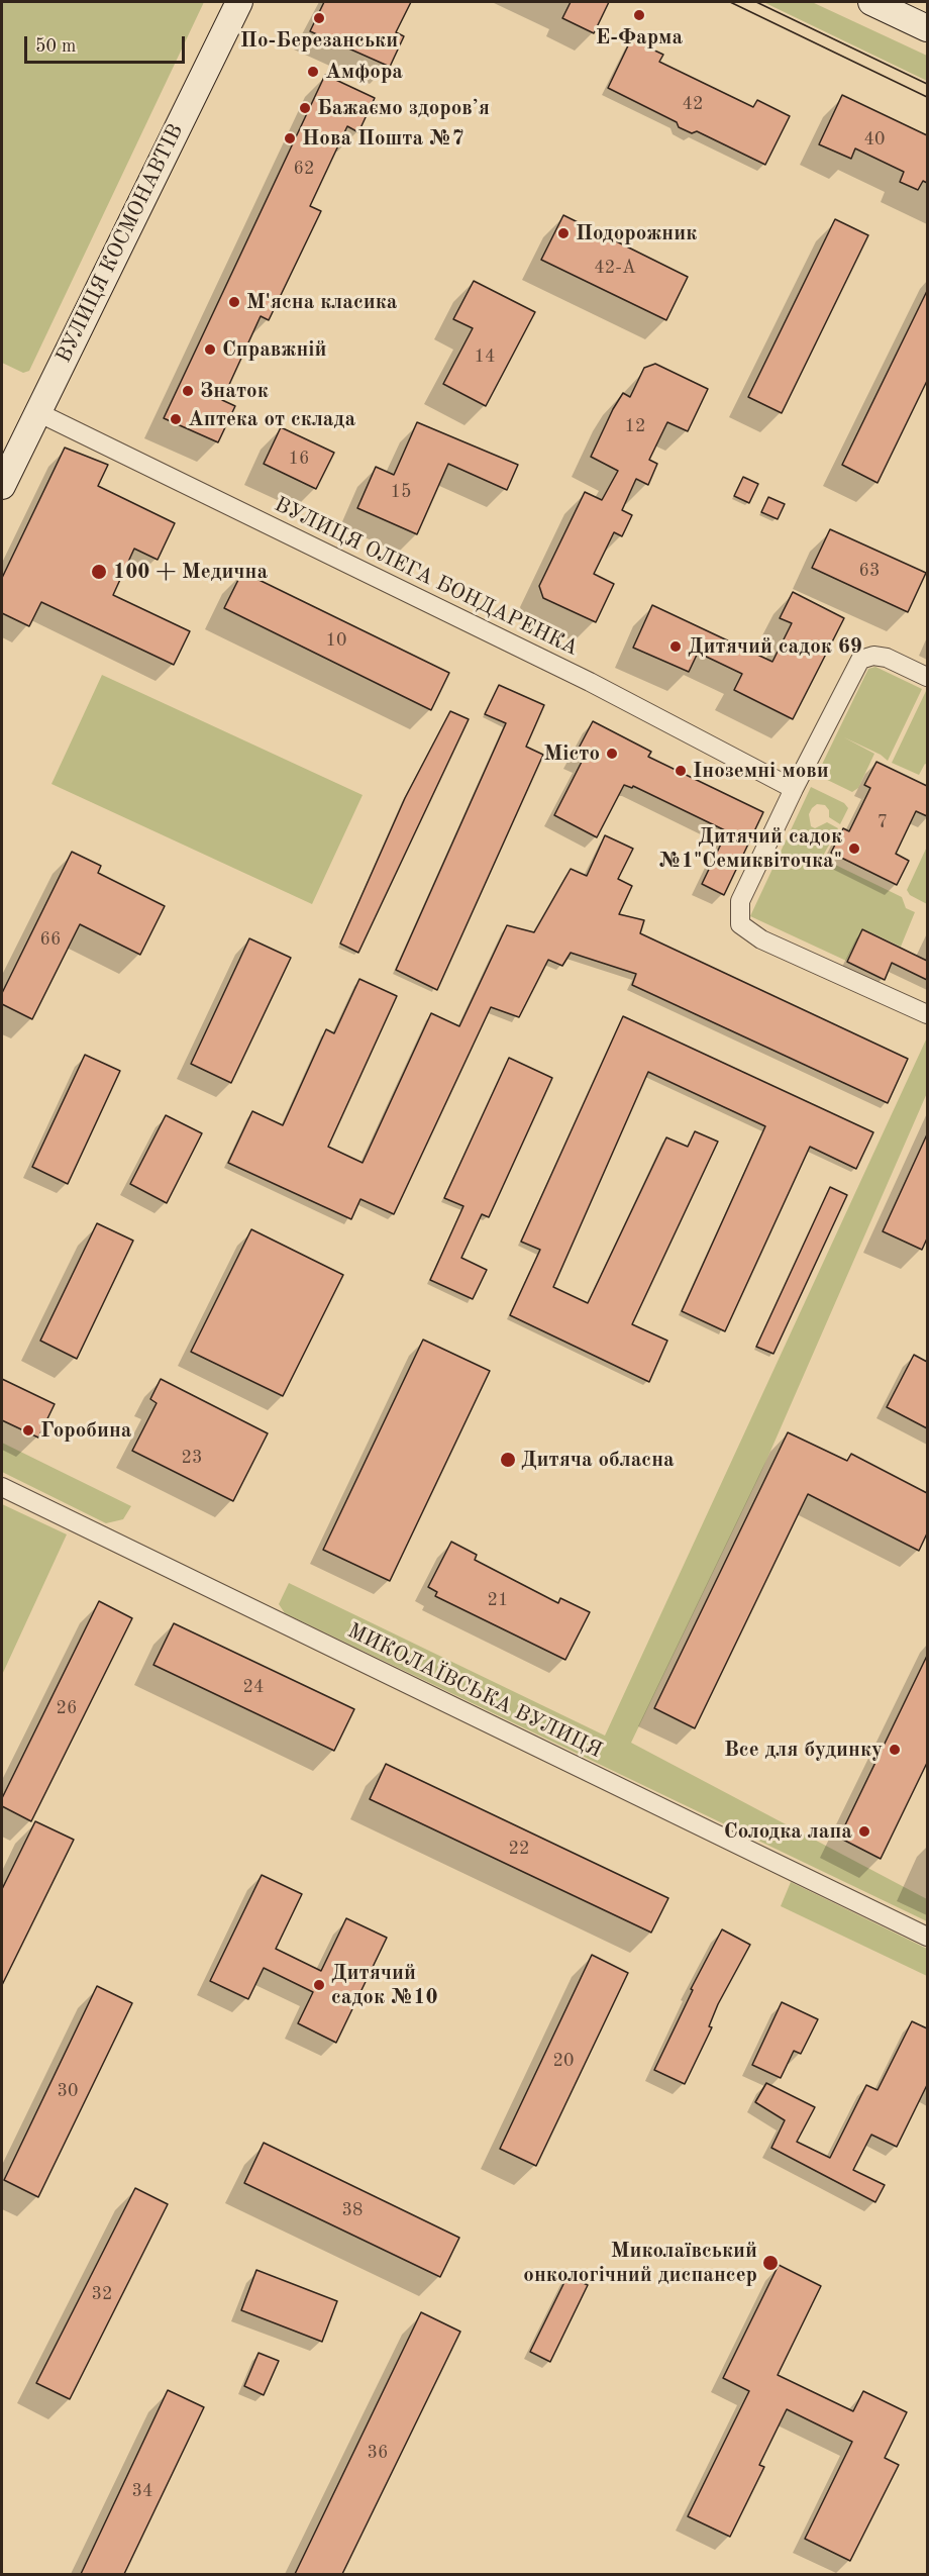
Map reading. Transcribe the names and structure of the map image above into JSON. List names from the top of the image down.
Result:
{
  "streets": {
    "main road": ["ВУЛИЦЯ КОСМОНАВТІВ"],
    "street": ["ВУЛИЦЯ ОЛЕГА БОНДАРЕНКА", "МИКОЛАЇВСЬКА ВУЛИЦЯ"]
  },
  "crossings": [
    ["ВУЛИЦЯ КОСМОНАВТІВ", "ВУЛИЦЯ ОЛЕГА БОНДАРЕНКА"]
  ],
  "places": [
    "Е-Фарма",
    "По-Березанськи",
    "Амфора",
    "Бажаємо здоровʼя",
    "Нова Пошта №7",
    "Подорожник",
    "М'ясна класика",
    "Справжній",
    "Знаток",
    "Аптека от склада",
    "100 + Медична",
    "Дитячий садок 69",
    "Місто",
    "Іноземні мови",
    "Дитячий садок №1\"Семиквіточка\"",
    "Горобина",
    "Дитяча обласна",
    "Все для будинку",
    "Солодка лапа",
    "Дитячий садок №10",
    "Миколаївський онкологічний диспансер"
  ],
  "house_numbers": [
    "42",
    "40",
    "62",
    "42-А",
    "14",
    "12",
    "16",
    "15",
    "63",
    "10",
    "7",
    "66",
    "23",
    "21",
    "24",
    "26",
    "22",
    "20",
    "30",
    "38",
    "32",
    "36",
    "34"
  ],
  "scale_bar": "50 m"
}
